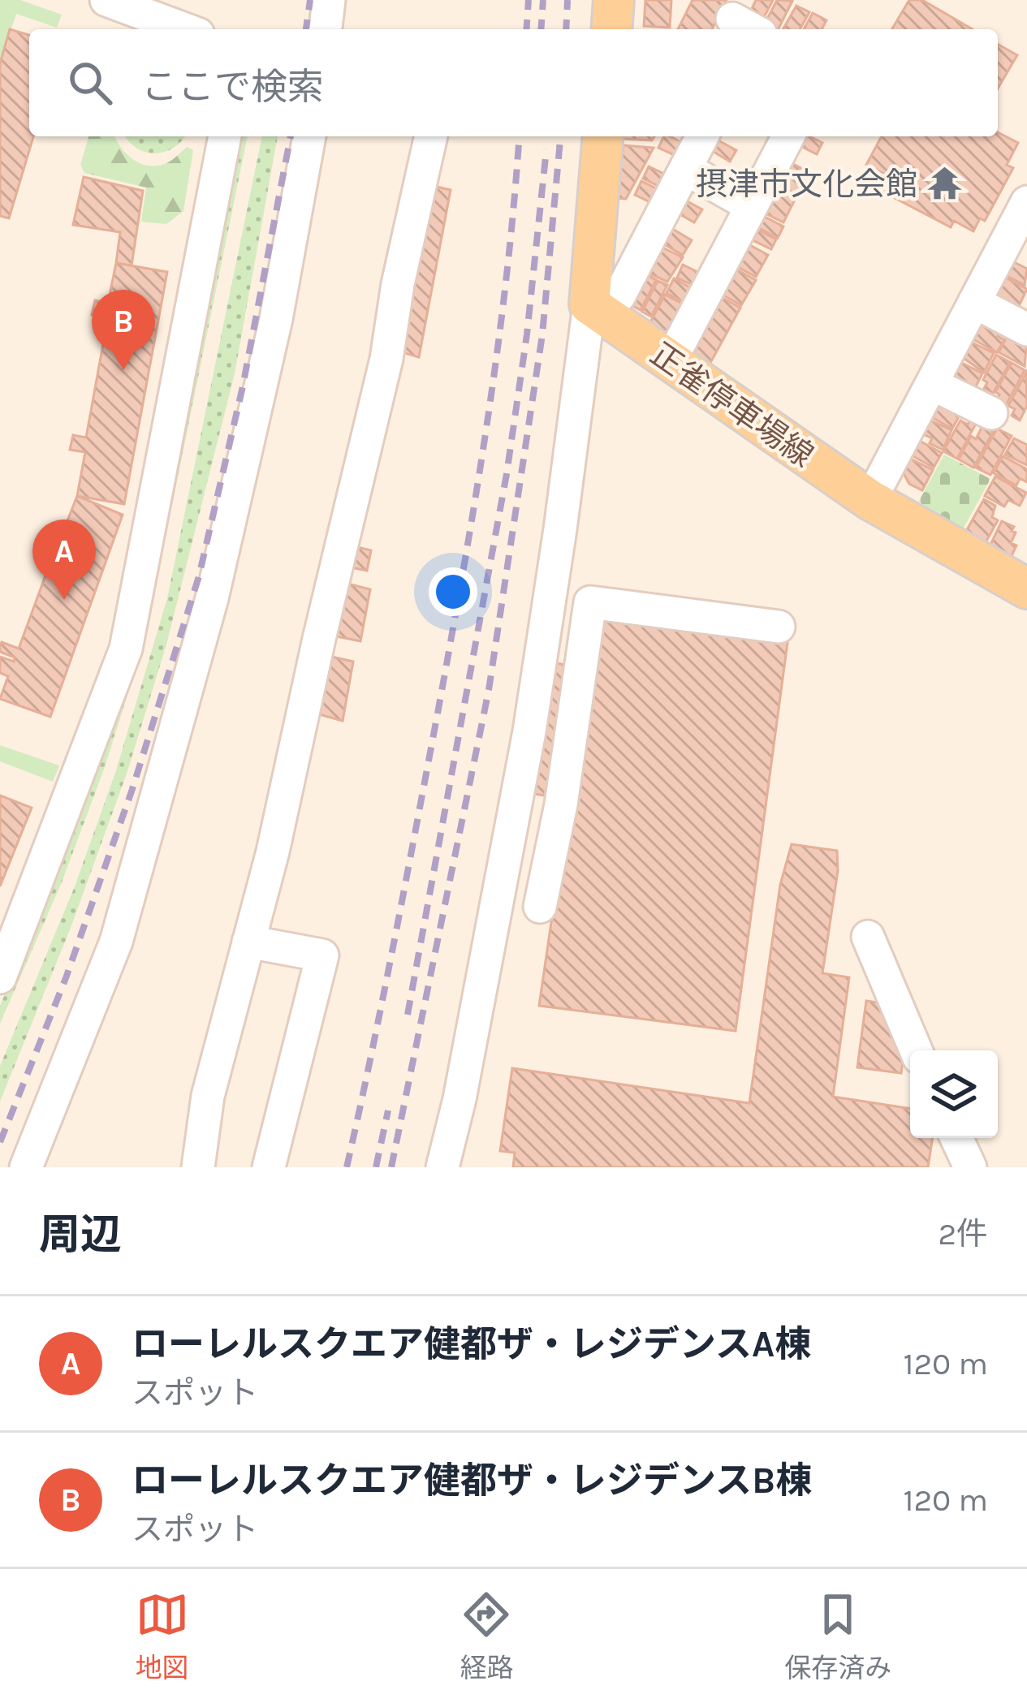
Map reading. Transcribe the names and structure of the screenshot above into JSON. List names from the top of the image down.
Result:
{
  "streets": {
    "main road": ["正雀停車場線"]
  },
  "places": {
    "temple": ["摂津市文化会館"]
  },
  "page": {
    "search": "ここで検索",
    "pins": ["B", "A"],
    "heading": ["周辺", "2件"],
    "list": [
      {
        "mark": "A",
        "name": "ローレルスクエア健都ザ・レジデンスA棟",
        "note": "スポット",
        "value": "120 m"
      },
      {
        "mark": "B",
        "name": "ローレルスクエア健都ザ・レジデンスB棟",
        "note": "スポット",
        "value": "120 m"
      }
    ],
    "nav": ["地図", "経路", "保存済み"]
  }
}
